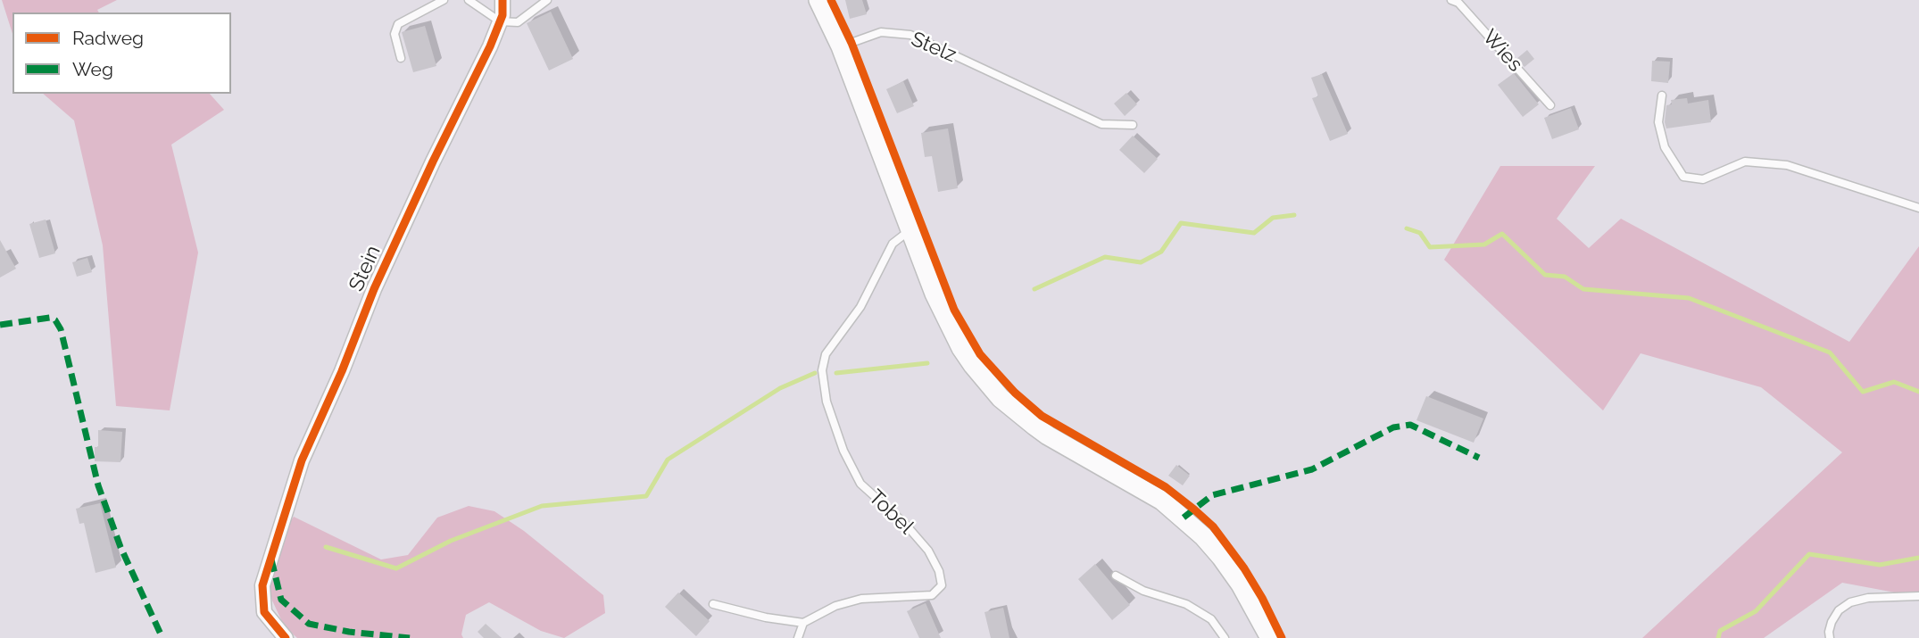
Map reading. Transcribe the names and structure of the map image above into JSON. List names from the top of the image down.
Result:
{
  "streets": {
    "street": ["Stein"],
    "lane": ["Stelz", "Wies", "Tobel"]
  },
  "legend": ["Radweg", "Weg"]
}
